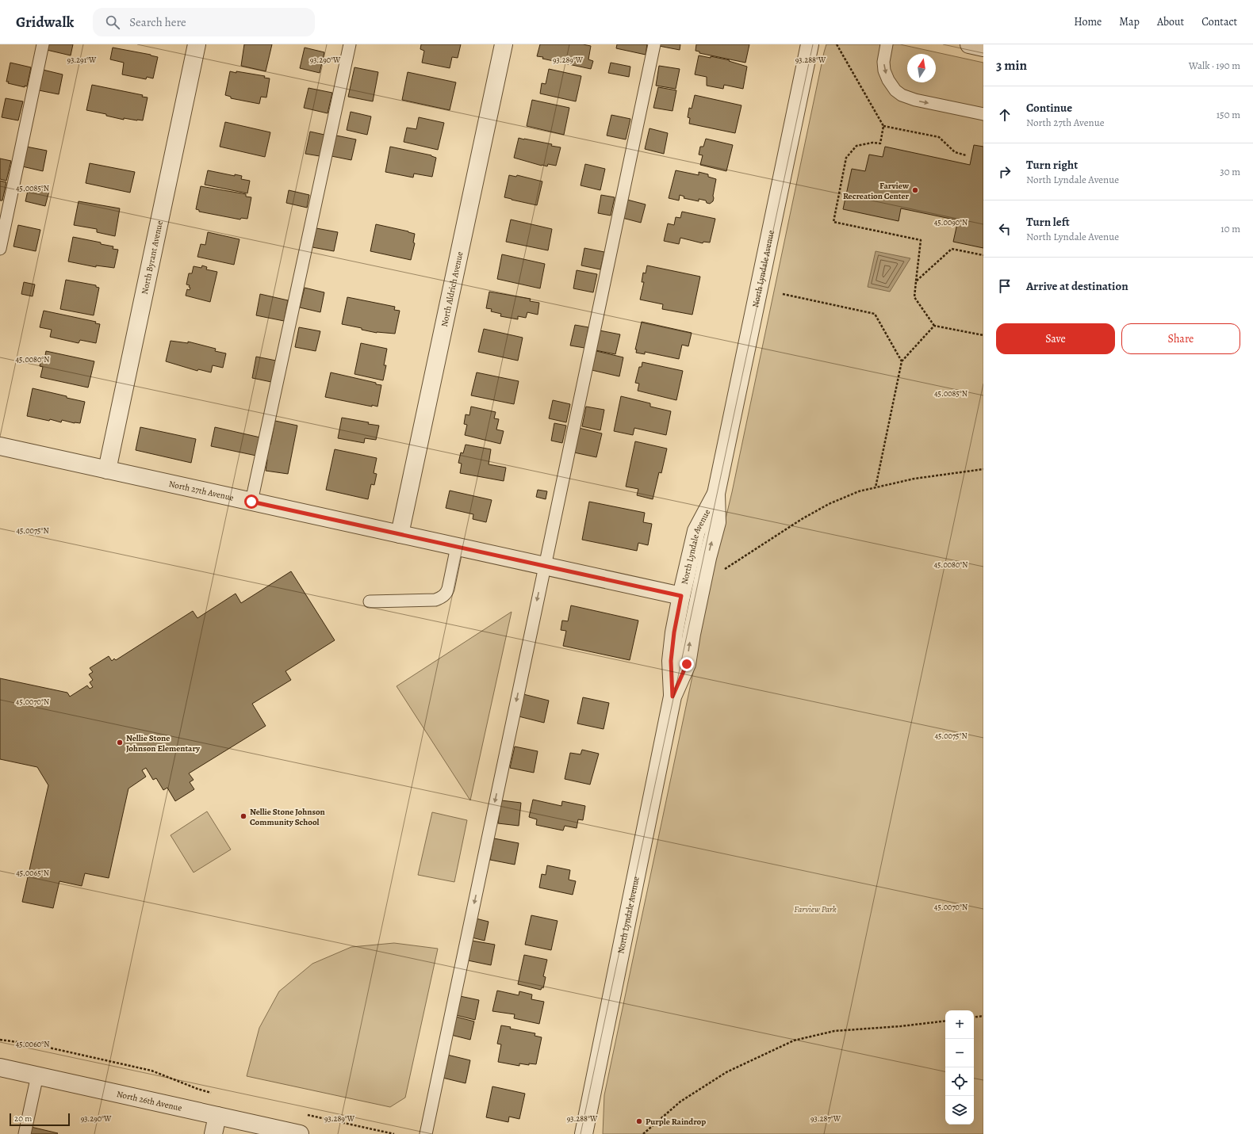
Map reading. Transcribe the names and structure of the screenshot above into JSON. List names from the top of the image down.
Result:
{
  "streets": {
    "street": [
      "North Byrant Avenue",
      "North Lyndale Avenue",
      "North Aldrich Avenue",
      "North 27th Avenue",
      "North 26th Avenue"
    ]
  },
  "crossings": [
    ["North Byrant Avenue", "North 27th Avenue"],
    ["North Lyndale Avenue", "North 27th Avenue"],
    ["North Aldrich Avenue", "North 27th Avenue"]
  ],
  "parks": ["Farview Park"],
  "places": [
    "Farview Recreation Center",
    "Nellie Stone Johnson Elementary",
    "Nellie Stone Johnson Community School",
    "Purple Raindrop"
  ],
  "scale_bar": "20 m",
  "north": "top",
  "page": {
    "header": "Gridwalk",
    "search": "Search here",
    "nav": [
      "Home",
      "Map",
      "About",
      "Contact"
    ],
    "heading": ["3 min", "Walk · 190 m"],
    "list": [
      ["Continue", "North 27th Avenue", "150 m"],
      ["Turn right", "North Lyndale Avenue", "30 m"],
      ["Turn left", "North Lyndale Avenue", "10 m"],
      "Arrive at destination"
    ],
    "buttons": ["Save", "Share"],
    "map_buttons": ["+", "−"],
    "scale": "20 m"
  },
  "coordinates": [
    "93.291°W",
    "93.290°W",
    "93.289°W",
    "93.288°W",
    "45.0085°N",
    "45.0090°N",
    "45.0080°N",
    "45.0075°N",
    "45.0070°N",
    "45.0065°N",
    "45.0060°N",
    "93.287°W"
  ]
}
